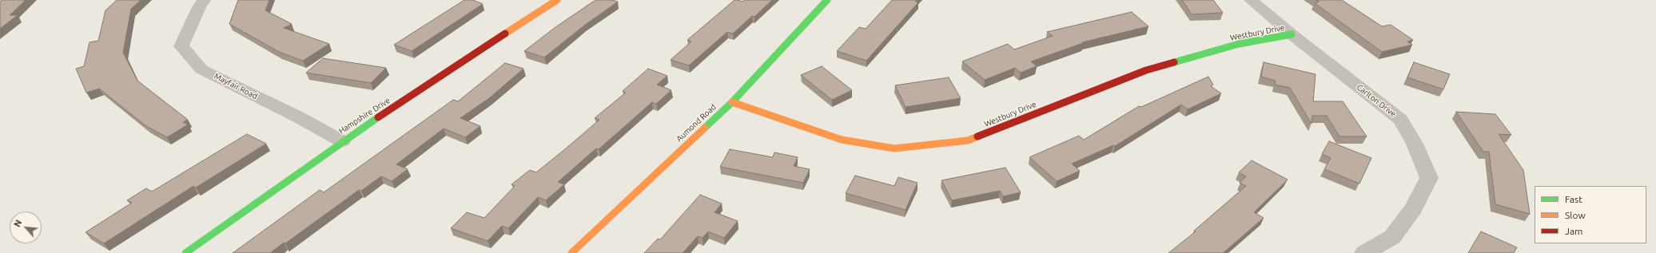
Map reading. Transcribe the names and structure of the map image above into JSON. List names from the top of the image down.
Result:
{
  "streets": {
    "street": [
      "Westbury Drive",
      "Mayfair Road",
      "Carlton Drive",
      "Hampshire Drive",
      "Aumond Road"
    ]
  },
  "crossings": [
    ["Westbury Drive", "Carlton Drive"],
    ["Westbury Drive", "Aumond Road"],
    ["Mayfair Road", "Hampshire Drive"]
  ],
  "legend": ["Fast", "Slow", "Jam"],
  "north": "top left"
}
